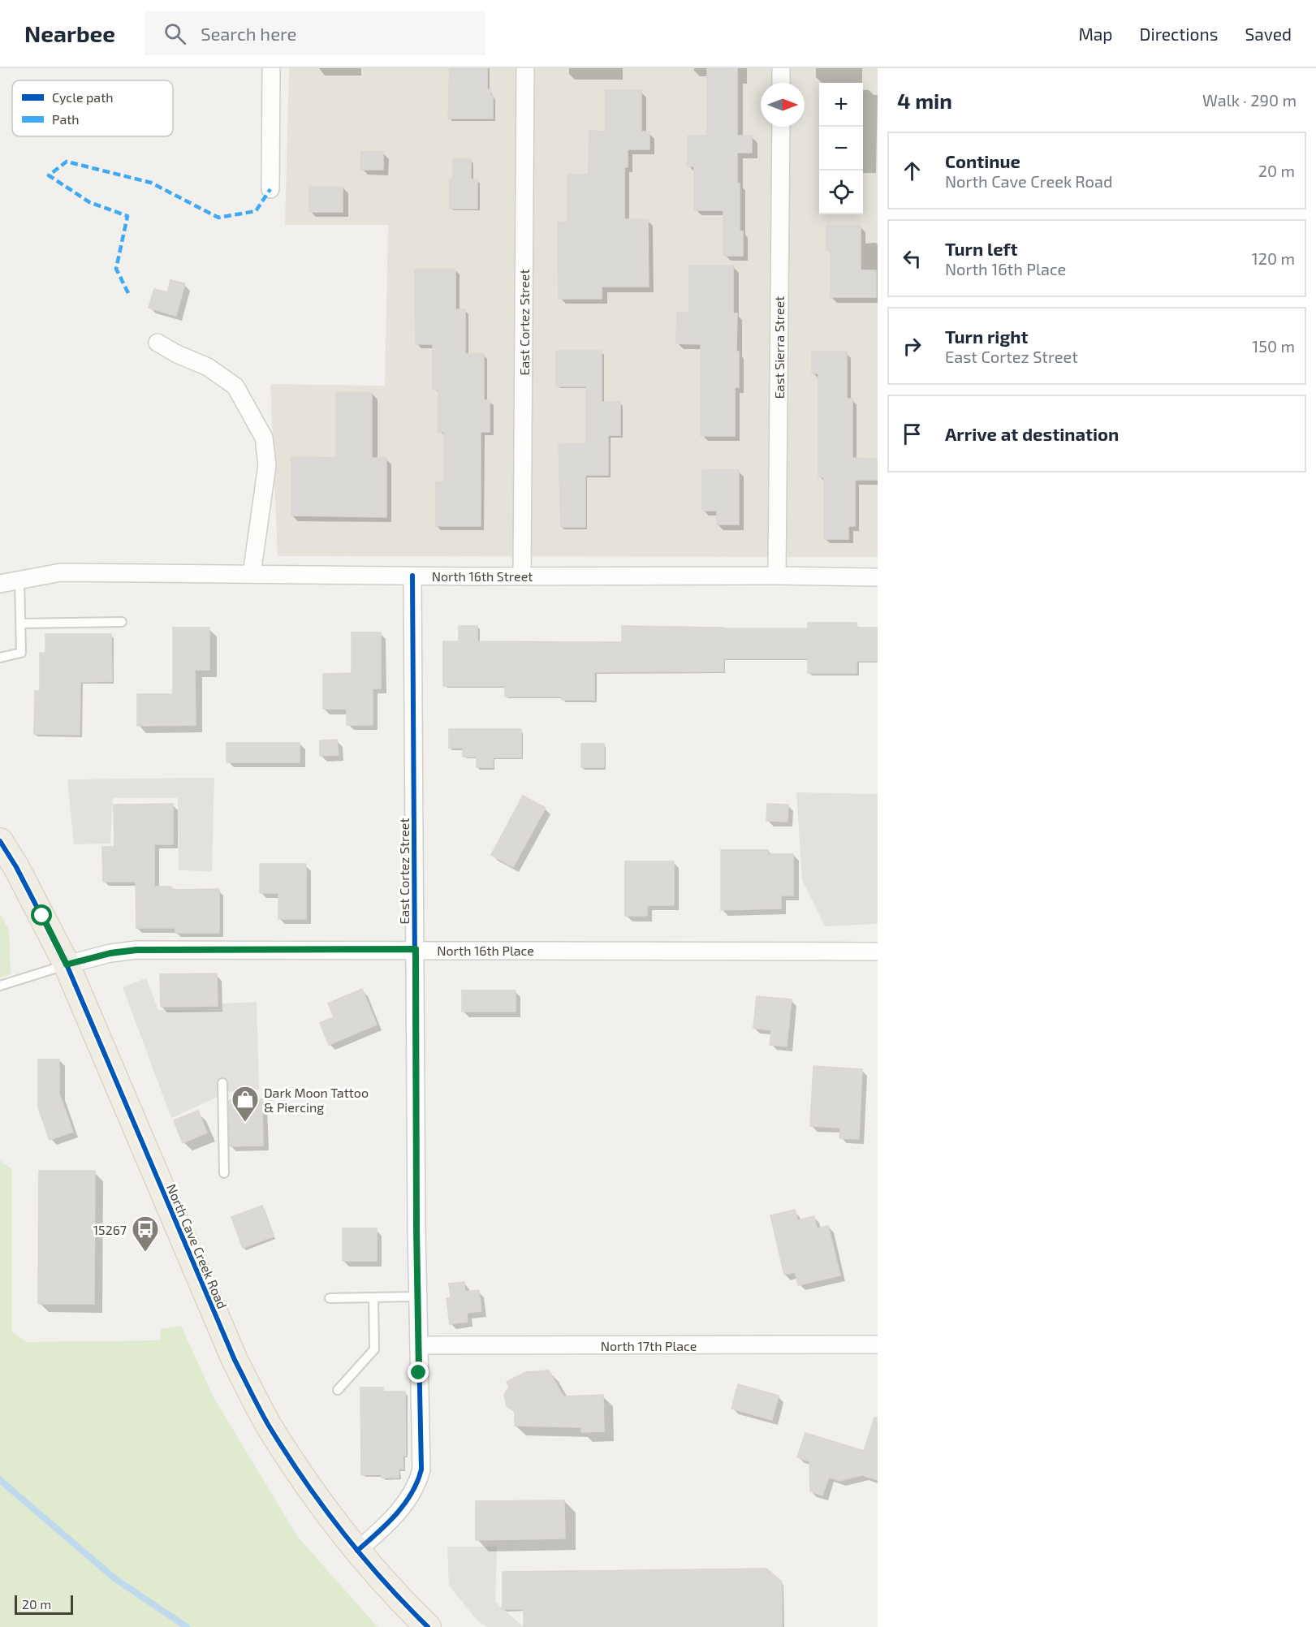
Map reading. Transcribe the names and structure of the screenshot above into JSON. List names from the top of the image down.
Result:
{
  "streets": {
    "main road": ["North Cave Creek Road"],
    "street": [
      "East Cortez Street",
      "East Sierra Street",
      "North 16th Street",
      "North 16th Place",
      "North 17th Place"
    ]
  },
  "crossings": [
    ["East Cortez Street", "North 16th Street"],
    ["East Cortez Street", "North 16th Place"],
    ["East Cortez Street", "North Cave Creek Road"],
    ["East Cortez Street", "North 17th Place"],
    ["East Sierra Street", "North 16th Street"],
    ["North 16th Place", "North Cave Creek Road"]
  ],
  "places": {
    "shop": ["Dark Moon Tattoo & Piercing"],
    "bus stop": ["15267"]
  },
  "legend": ["Cycle path", "Path"],
  "scale_bar": "20 m",
  "north": "right",
  "page": {
    "header": "Nearbee",
    "search": "Search here",
    "nav": ["Map", "Directions", "Saved"],
    "heading": ["4 min", "Walk · 290 m"],
    "map_buttons": ["+", "−"],
    "list": [
      ["Continue", "North Cave Creek Road", "20 m"],
      ["Turn left", "North 16th Place", "120 m"],
      ["Turn right", "East Cortez Street", "150 m"],
      "Arrive at destination"
    ],
    "scale": "20 m"
  }
}
